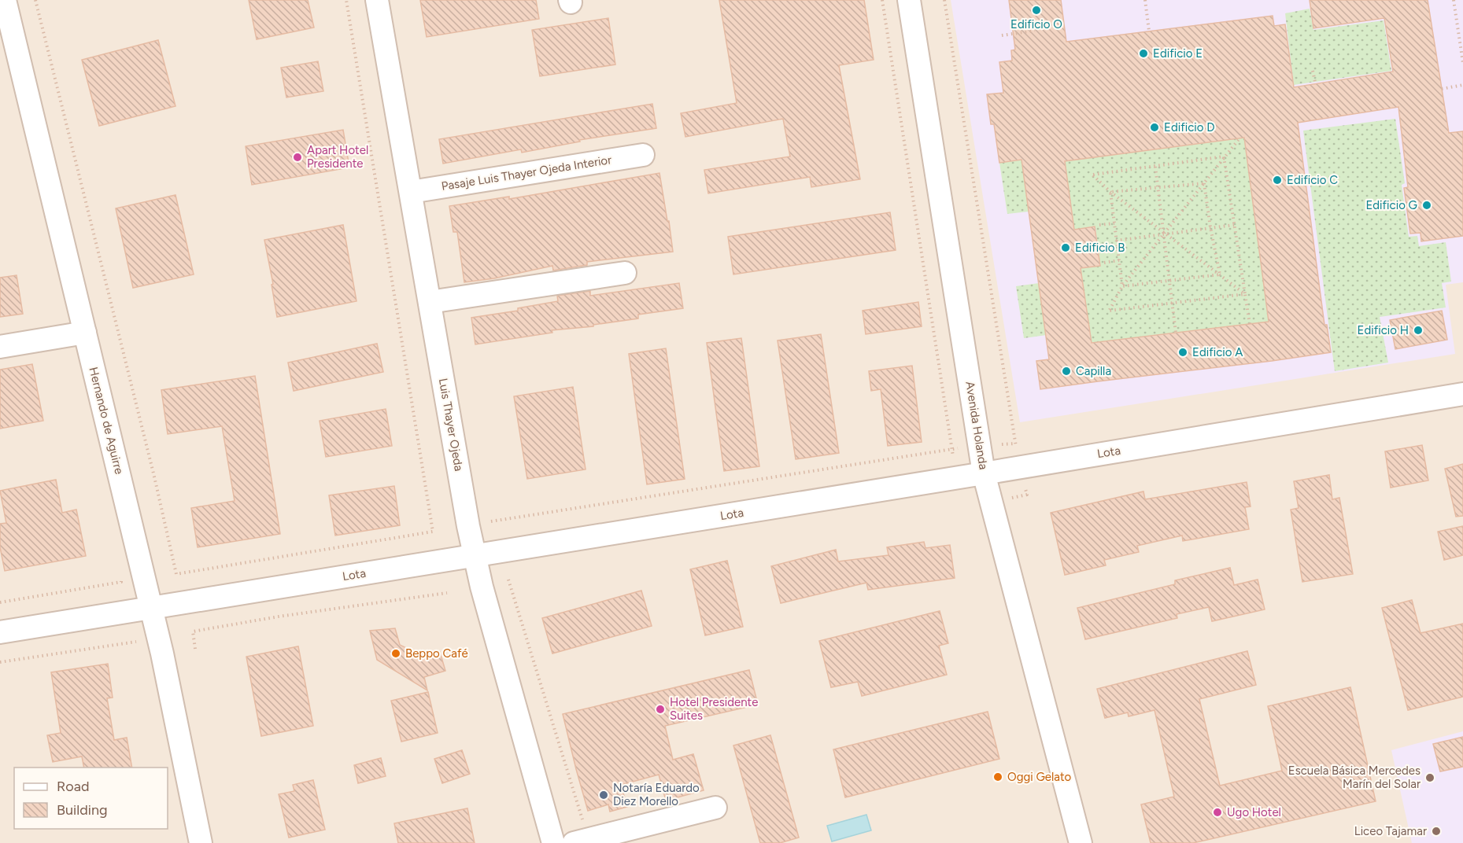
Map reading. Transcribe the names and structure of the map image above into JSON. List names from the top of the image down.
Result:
{
  "streets": {
    "street": [
      "Pasaje Luis Thayer Ojeda Interior",
      "Hernando de Aguirre",
      "Luis Thayer Ojeda",
      "Avenida Holanda",
      "Lota"
    ]
  },
  "crossings": [
    ["Pasaje Luis Thayer Ojeda Interior", "Luis Thayer Ojeda"],
    ["Hernando de Aguirre", "Lota"],
    ["Luis Thayer Ojeda", "Lota"],
    ["Avenida Holanda", "Lota"]
  ],
  "places": [
    "Edificio O",
    "Edificio E",
    "Edificio D",
    "Apart Hotel Presidente",
    "Edificio C",
    "Edificio G",
    "Edificio B",
    "Edificio H",
    "Edificio A",
    "Capilla",
    "Beppo Café",
    "Hotel Presidente Suites",
    "Oggi Gelato",
    "Escuela Básica Mercedes Marín del Solar",
    "Notaría Eduardo Diez Morello",
    "Ugo Hotel",
    "Liceo Tajamar"
  ],
  "legend": ["Road", "Building"]
}
